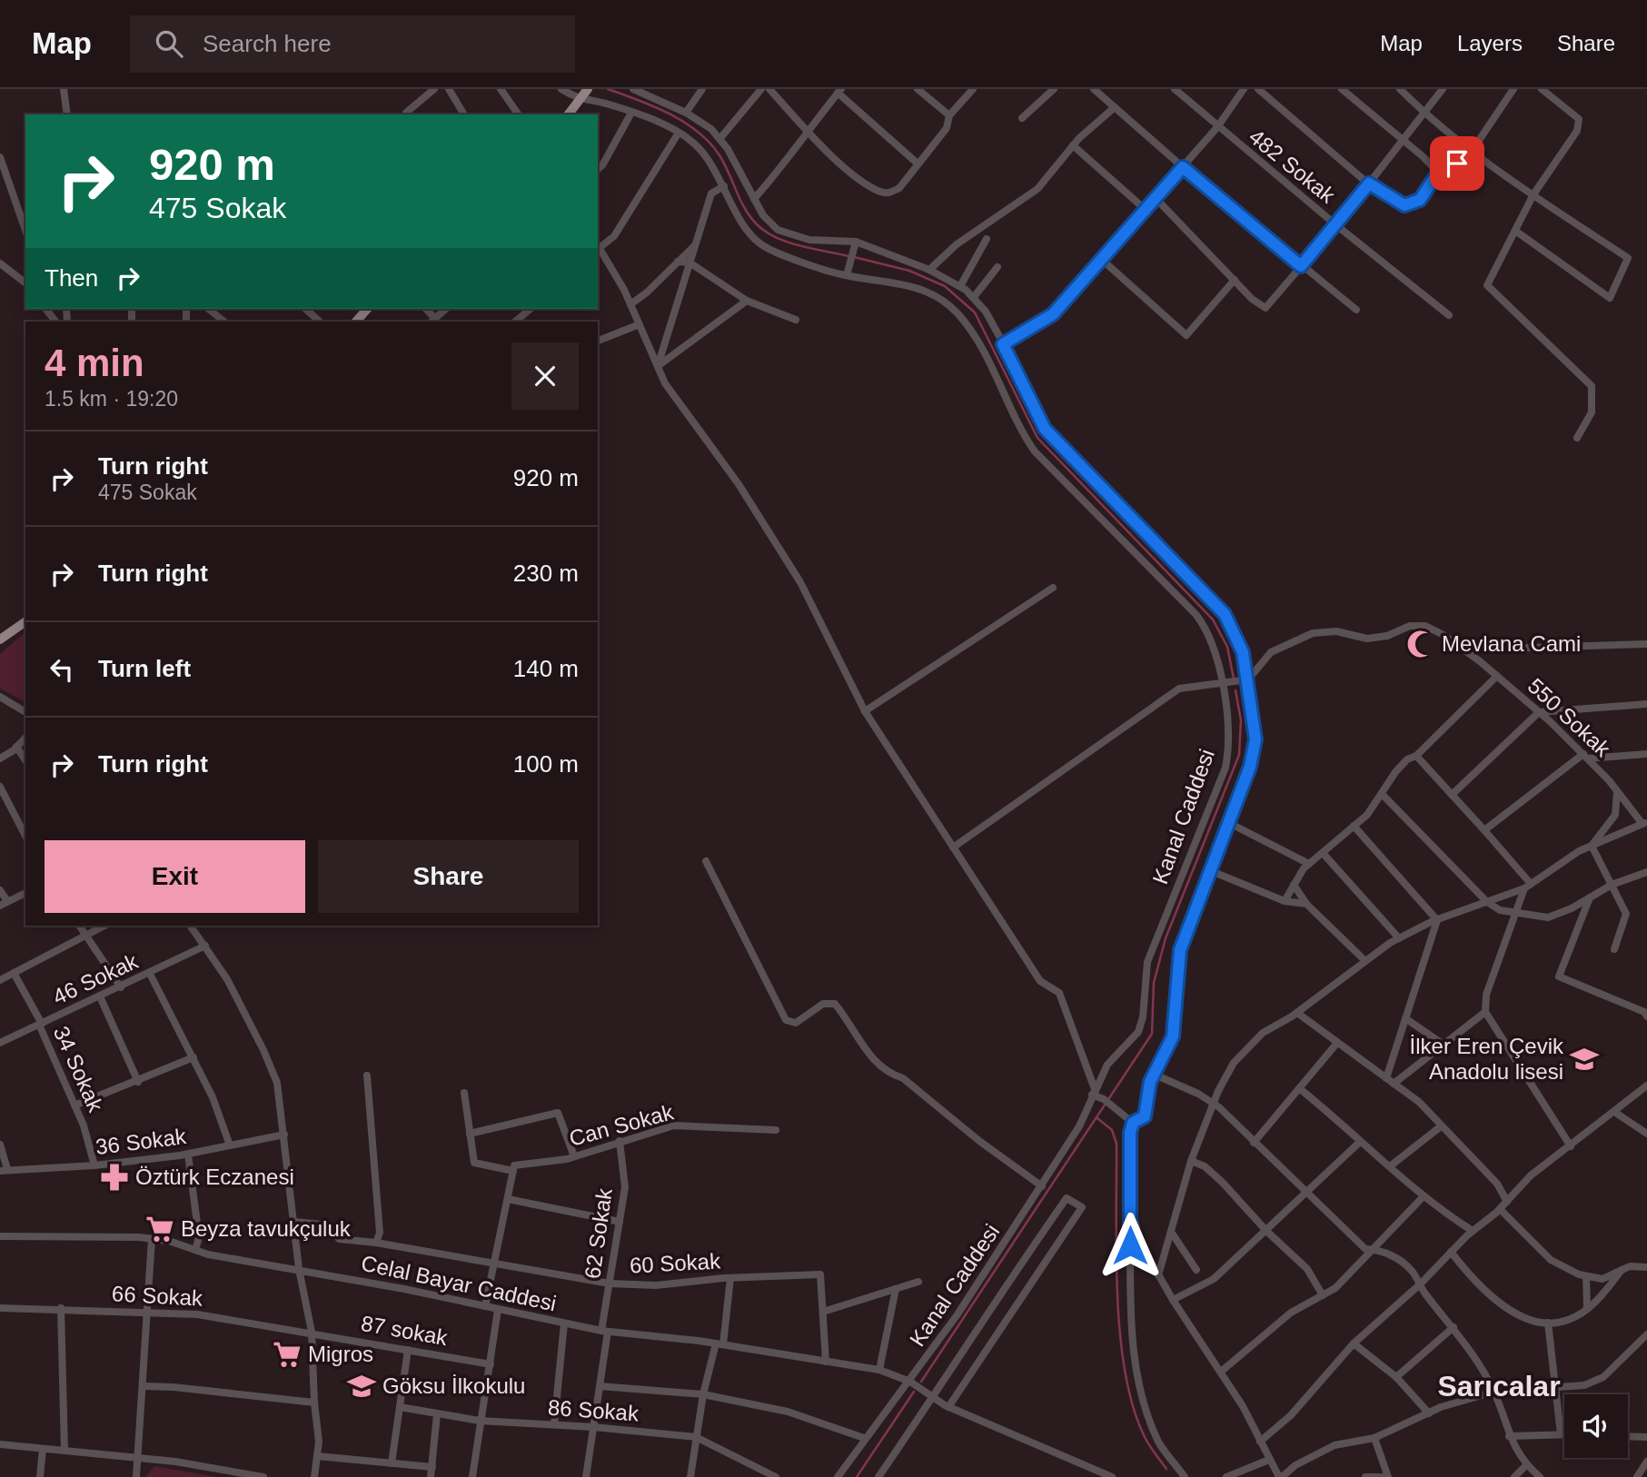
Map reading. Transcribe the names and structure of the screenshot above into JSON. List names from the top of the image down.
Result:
{
  "streets": {
    "street": [
      "482 Sokak",
      "550 Sokak",
      "Kanal Caddesi",
      "46 Sokak",
      "34 Sokak",
      "Can Sokak",
      "36 Sokak",
      "62 Sokak",
      "60 Sokak",
      "Celal Bayar Caddesi",
      "66 Sokak",
      "87 sokak",
      "86 Sokak"
    ]
  },
  "crossings": [
    ["Kanal Caddesi", "Celal Bayar Caddesi"],
    ["46 Sokak", "34 Sokak"],
    ["34 Sokak", "36 Sokak"],
    ["Can Sokak", "62 Sokak"],
    ["62 Sokak", "60 Sokak"],
    ["62 Sokak", "Celal Bayar Caddesi"],
    ["62 Sokak", "86 Sokak"],
    ["66 Sokak", "87 sokak"]
  ],
  "districts": ["Sarıcalar"],
  "places": {
    "mosque": ["Mevlana Cami"],
    "school or university": ["İlker Eren Çevik Anadolu lisesi", "Göksu İlkokulu"],
    "pharmacy": ["Öztürk Eczanesi"],
    "supermarket": ["Beyza tavukçuluk", "Migros"]
  },
  "page": {
    "header": "Map",
    "search": "Search here",
    "nav": ["Map", "Layers", "Share"],
    "turn": ["920 m", "475 Sokak"],
    "then": "Then",
    "heading": ["4 min", "1.5 km · 19:20"],
    "list": [
      {
        "name": "Turn right",
        "note": "475 Sokak",
        "value": "920 m"
      },
      {
        "name": "Turn right",
        "value": "230 m"
      },
      {
        "name": "Turn left",
        "value": "140 m"
      },
      {
        "name": "Turn right",
        "value": "100 m"
      }
    ],
    "buttons": ["Exit", "Share"]
  }
}
